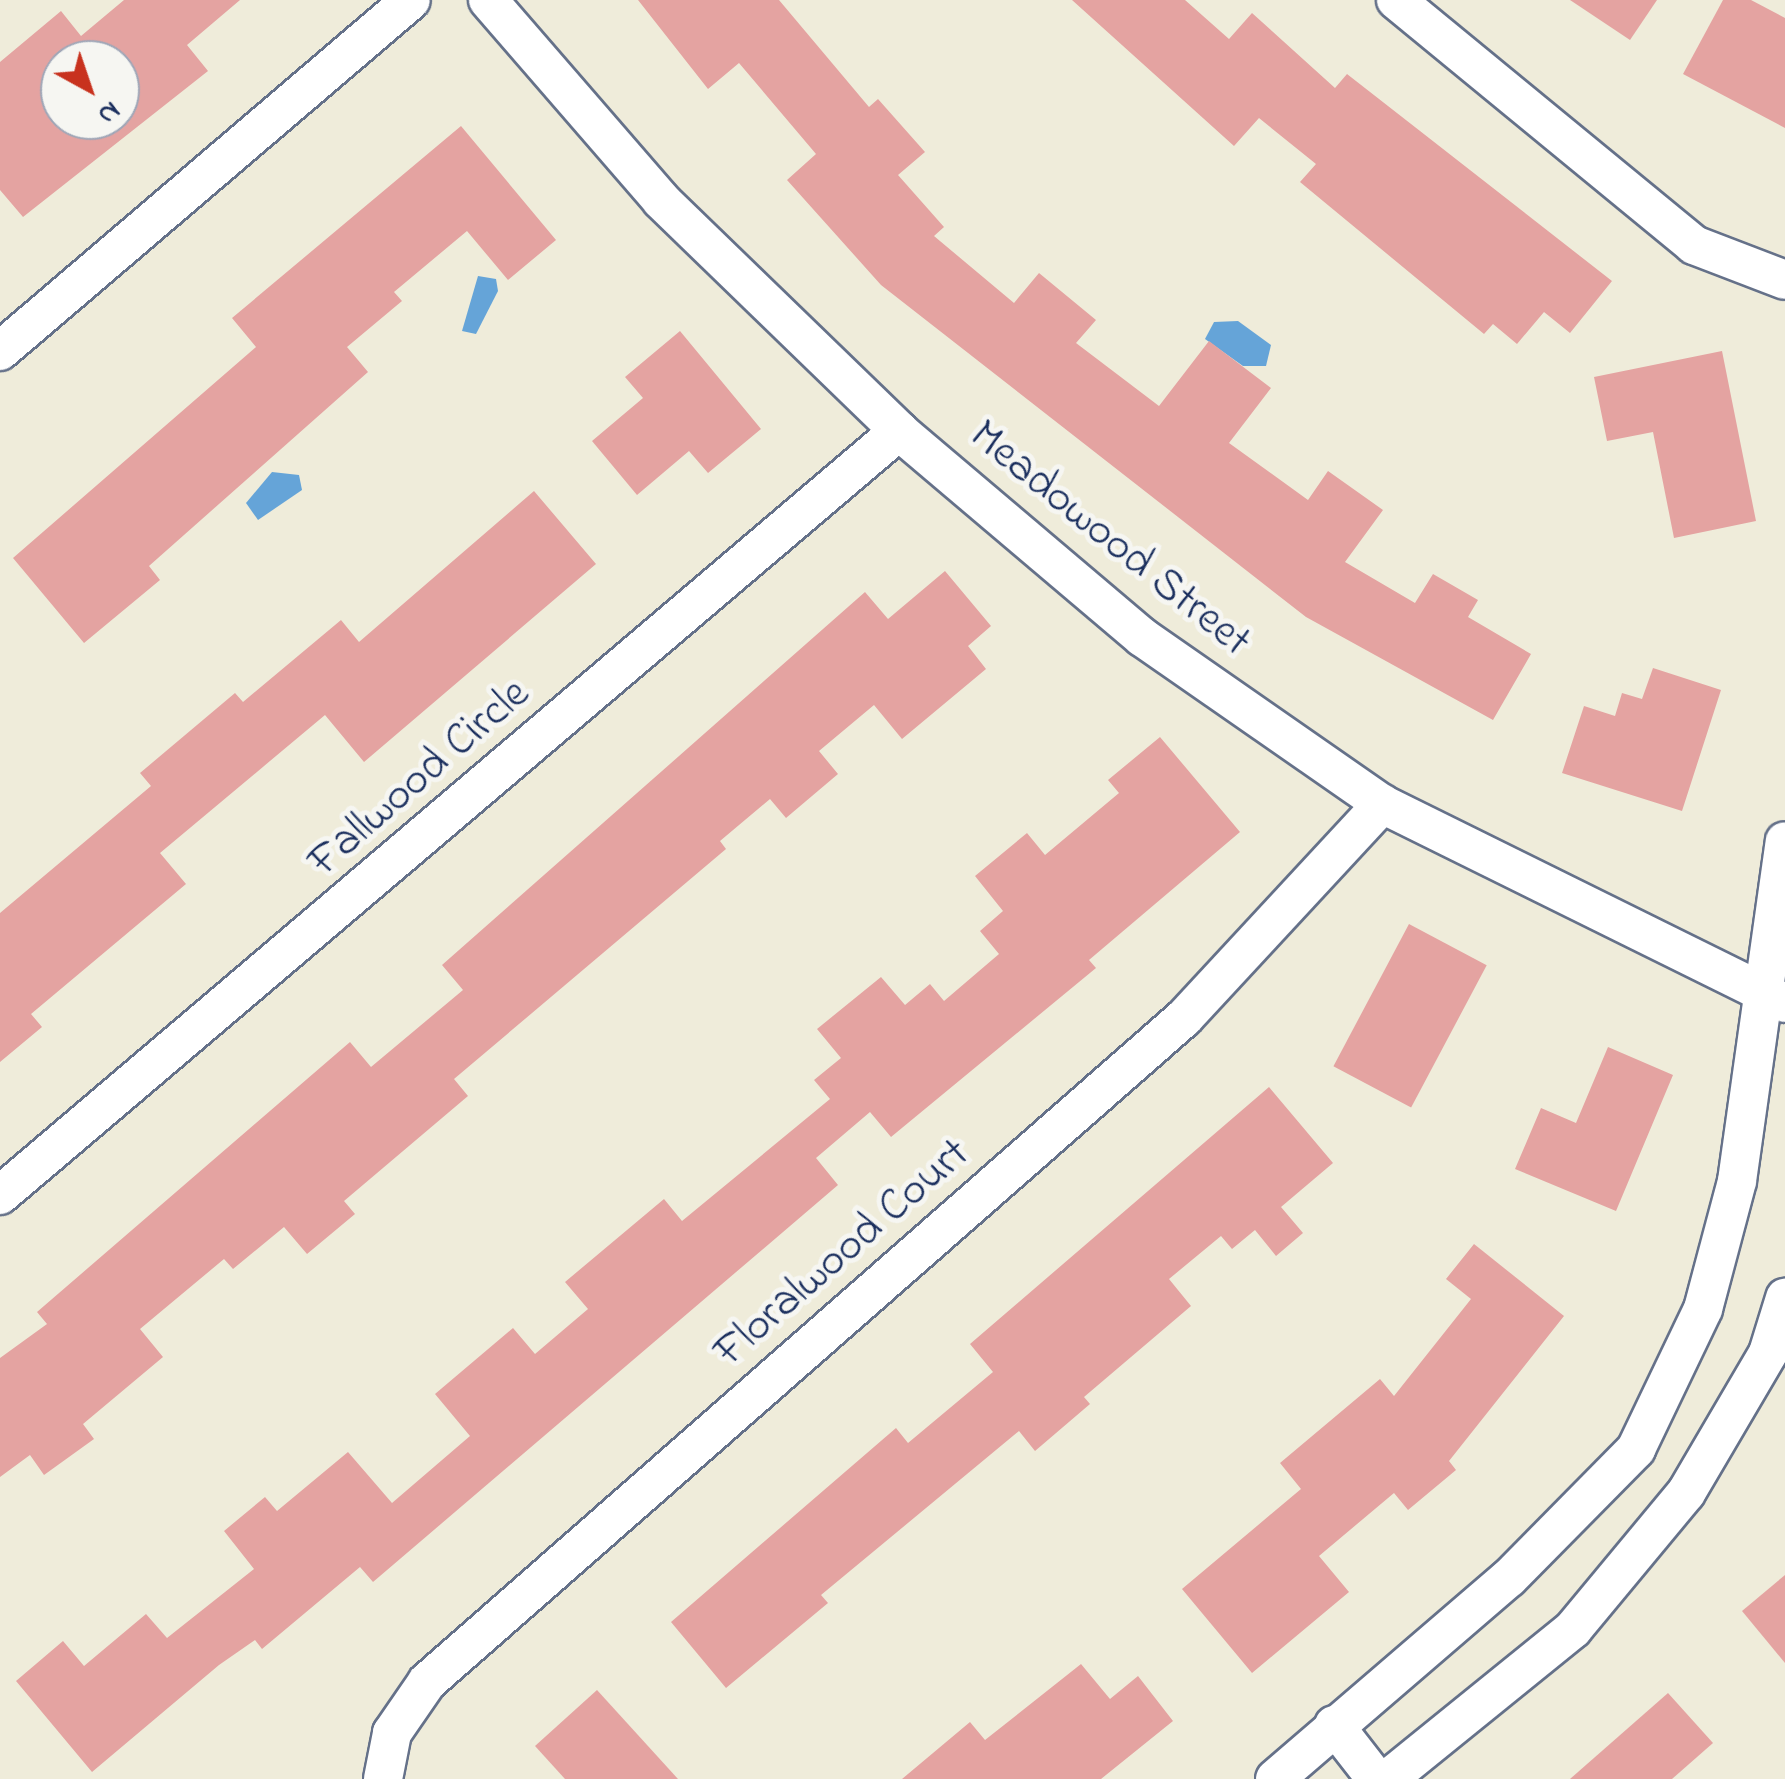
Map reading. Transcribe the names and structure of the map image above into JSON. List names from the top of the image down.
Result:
{
  "streets": {
    "street": ["Meadowood Street", "Fallwood Circle", "Floralwood Court"]
  },
  "crossings": [
    ["Meadowood Street", "Fallwood Circle"],
    ["Meadowood Street", "Floralwood Court"]
  ],
  "north": "bottom right"
}
